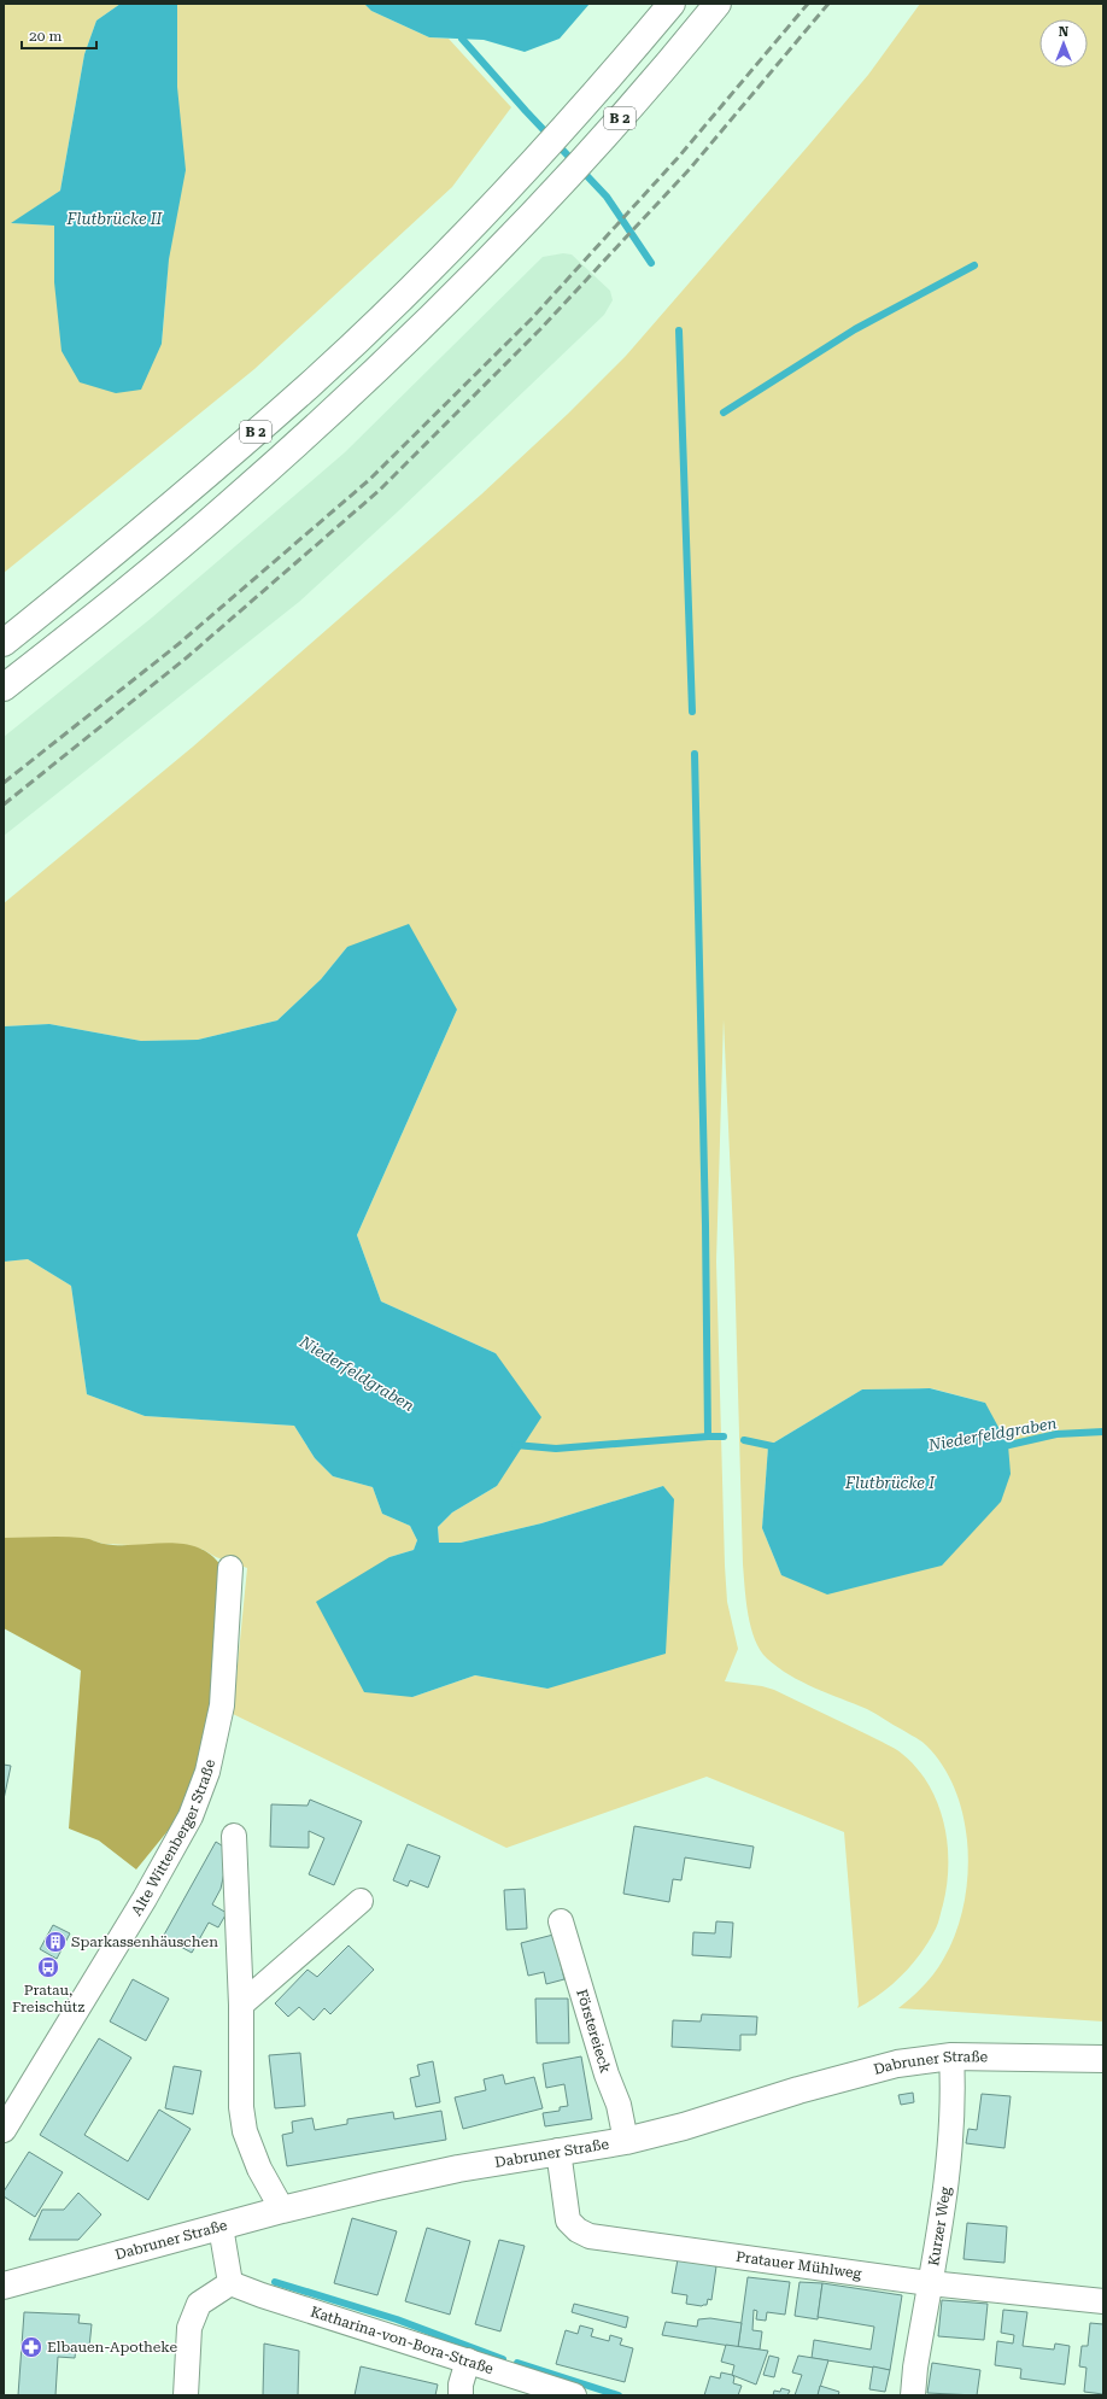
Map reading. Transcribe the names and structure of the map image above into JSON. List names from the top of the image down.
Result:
{
  "streets": {
    "main road": ["B 2", "Dabruner Straße"],
    "street": [
      "Alte Wittenberger Straße",
      "Förstereieck",
      "Kurzer Weg",
      "Pratauer Mühlweg",
      "Katharina-von-Bora-Straße"
    ]
  },
  "crossings": [
    ["Förstereieck", "Dabruner Straße"],
    ["Dabruner Straße", "Kurzer Weg"],
    ["Dabruner Straße", "Pratauer Mühlweg"],
    ["Kurzer Weg", "Pratauer Mühlweg"]
  ],
  "water": ["Flutbrücke II", "Niederfeldgraben", "Flutbrücke I"],
  "places": {
    "building": ["Sparkassenhäuschen"],
    "bus stop": ["Pratau, Freischütz"],
    "pharmacy": ["Elbauen-Apotheke"]
  },
  "scale_bar": "20 m",
  "north": "top"
}
